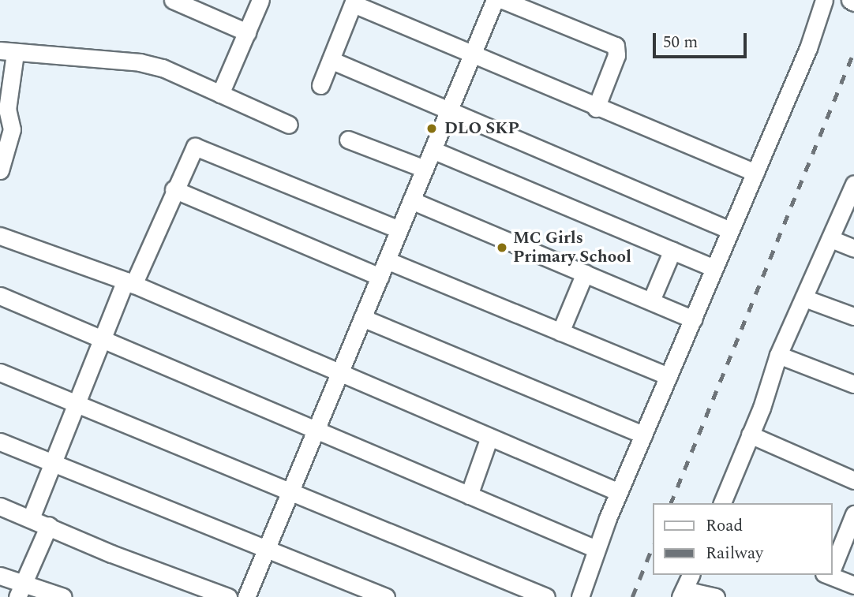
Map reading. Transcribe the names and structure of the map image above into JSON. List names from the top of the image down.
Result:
{
  "places": ["DLO SKP", "MC Girls Primary School"],
  "legend": ["Road", "Railway"],
  "scale_bar": "50 m"
}
